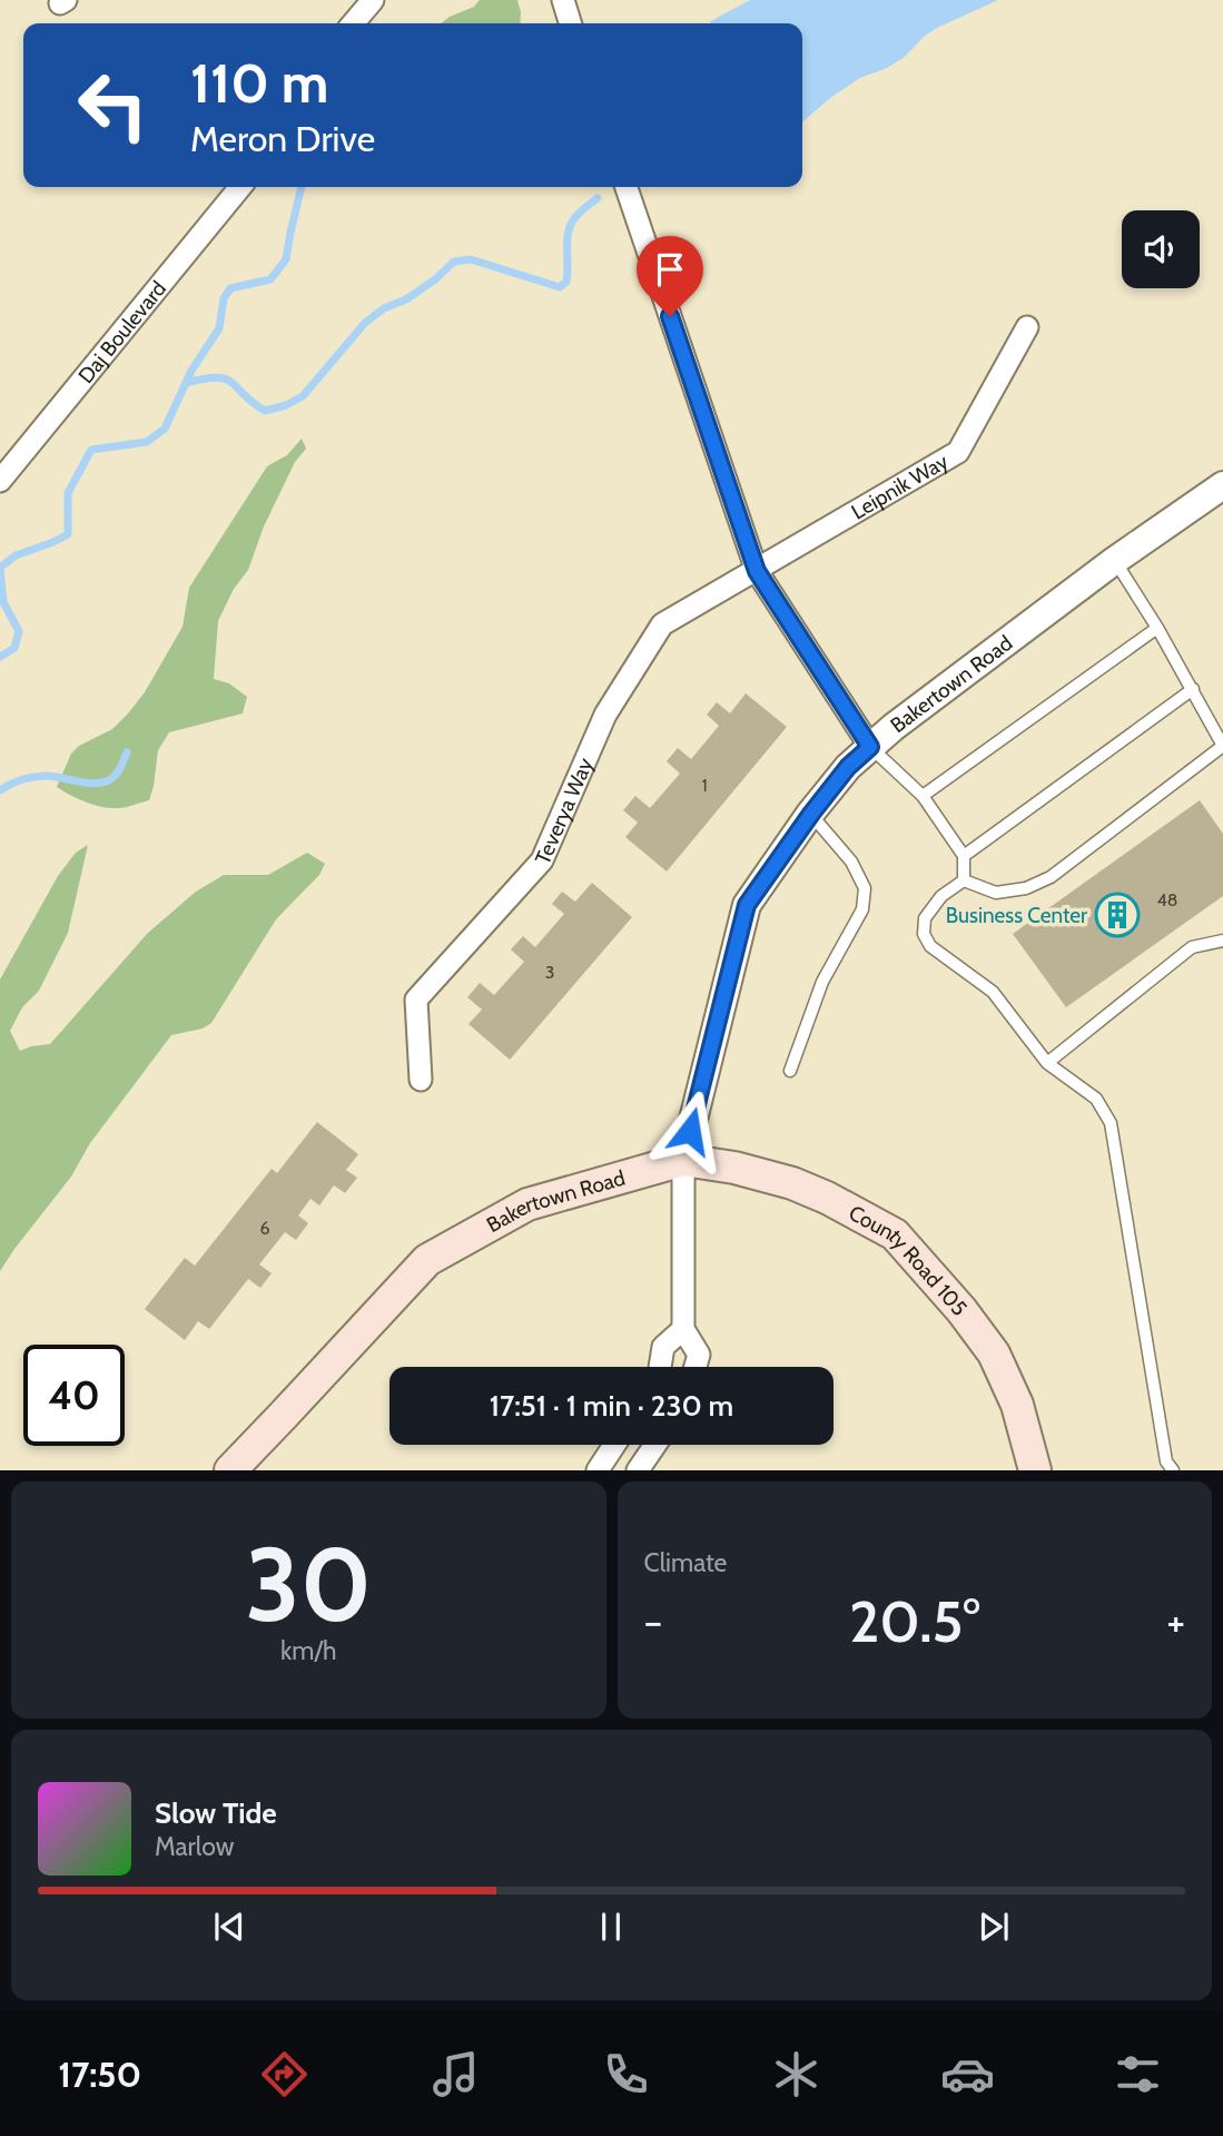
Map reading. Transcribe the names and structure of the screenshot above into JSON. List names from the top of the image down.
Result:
{
  "streets": {
    "main road": ["Bakertown Road", "County Road 105"],
    "street": ["Daj Boulevard", "Leipnik Way", "Teverya Way"]
  },
  "crossings": [
    ["Leipnik Way", "Teverya Way"],
    ["Bakertown Road", "County Road 105"]
  ],
  "places": {
    "building": ["Business Center"]
  },
  "house_numbers": [
    "1",
    "48",
    "3",
    "6"
  ],
  "page": {
    "turn": ["110 m", "Meron Drive"],
    "limit": "40",
    "trip": "17:51 · 1 min · 230 m",
    "tile": [
      ["30", "km/h"],
      "Climate"
    ],
    "heat": ["−", "20.5°", "+"],
    "song": ["Slow Tide", "Marlow"],
    "tabs": "17:50"
  }
}
